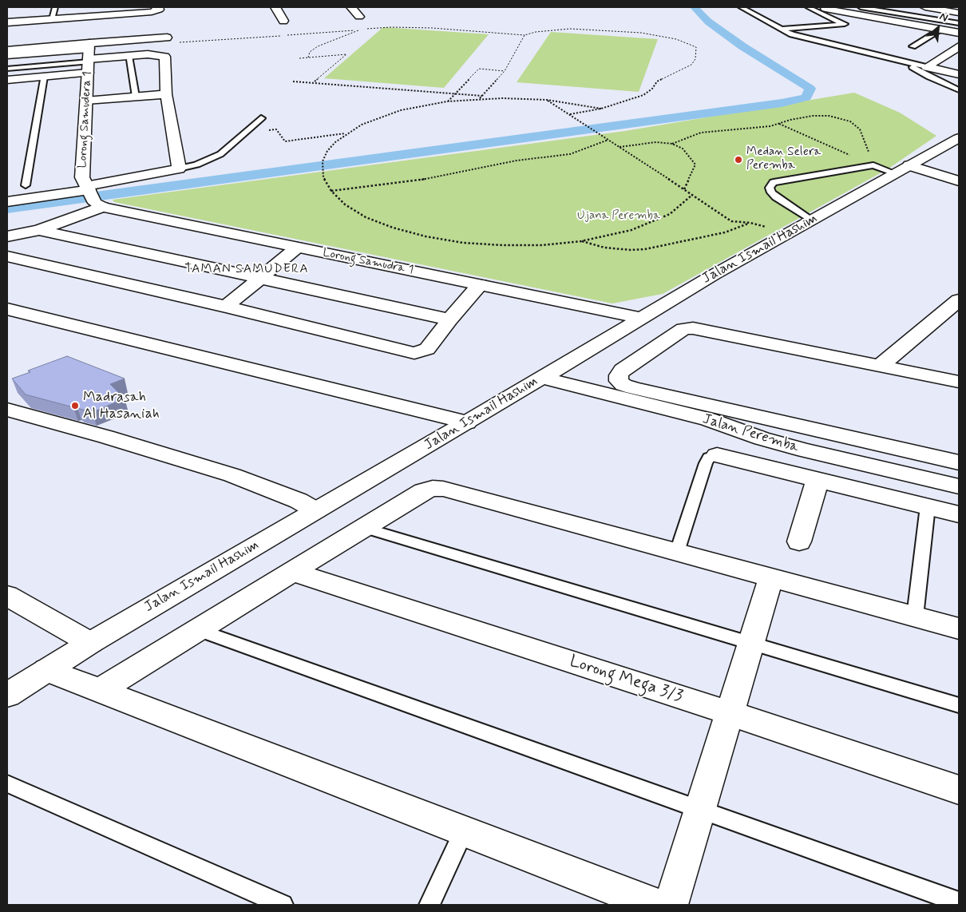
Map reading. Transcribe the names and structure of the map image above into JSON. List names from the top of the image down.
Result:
{
  "streets": {
    "street": [
      "Lorong Samudera 1",
      "Jalan Ismail Hashim",
      "Lorong Samudra 1",
      "Jalan Peremba",
      "Lorong Mega 3/3"
    ]
  },
  "crossings": [
    ["Lorong Samudera 1", "Lorong Samudra 1"],
    ["Jalan Ismail Hashim", "Lorong Samudra 1"],
    ["Jalan Ismail Hashim", "Jalan Peremba"]
  ],
  "districts": ["TAMAN SAMUDERA"],
  "parks": ["Ujana Peremba"],
  "places": ["Medan Selera Peremba", "Madrasah Al Hasaniah"],
  "north": "top right"
}
